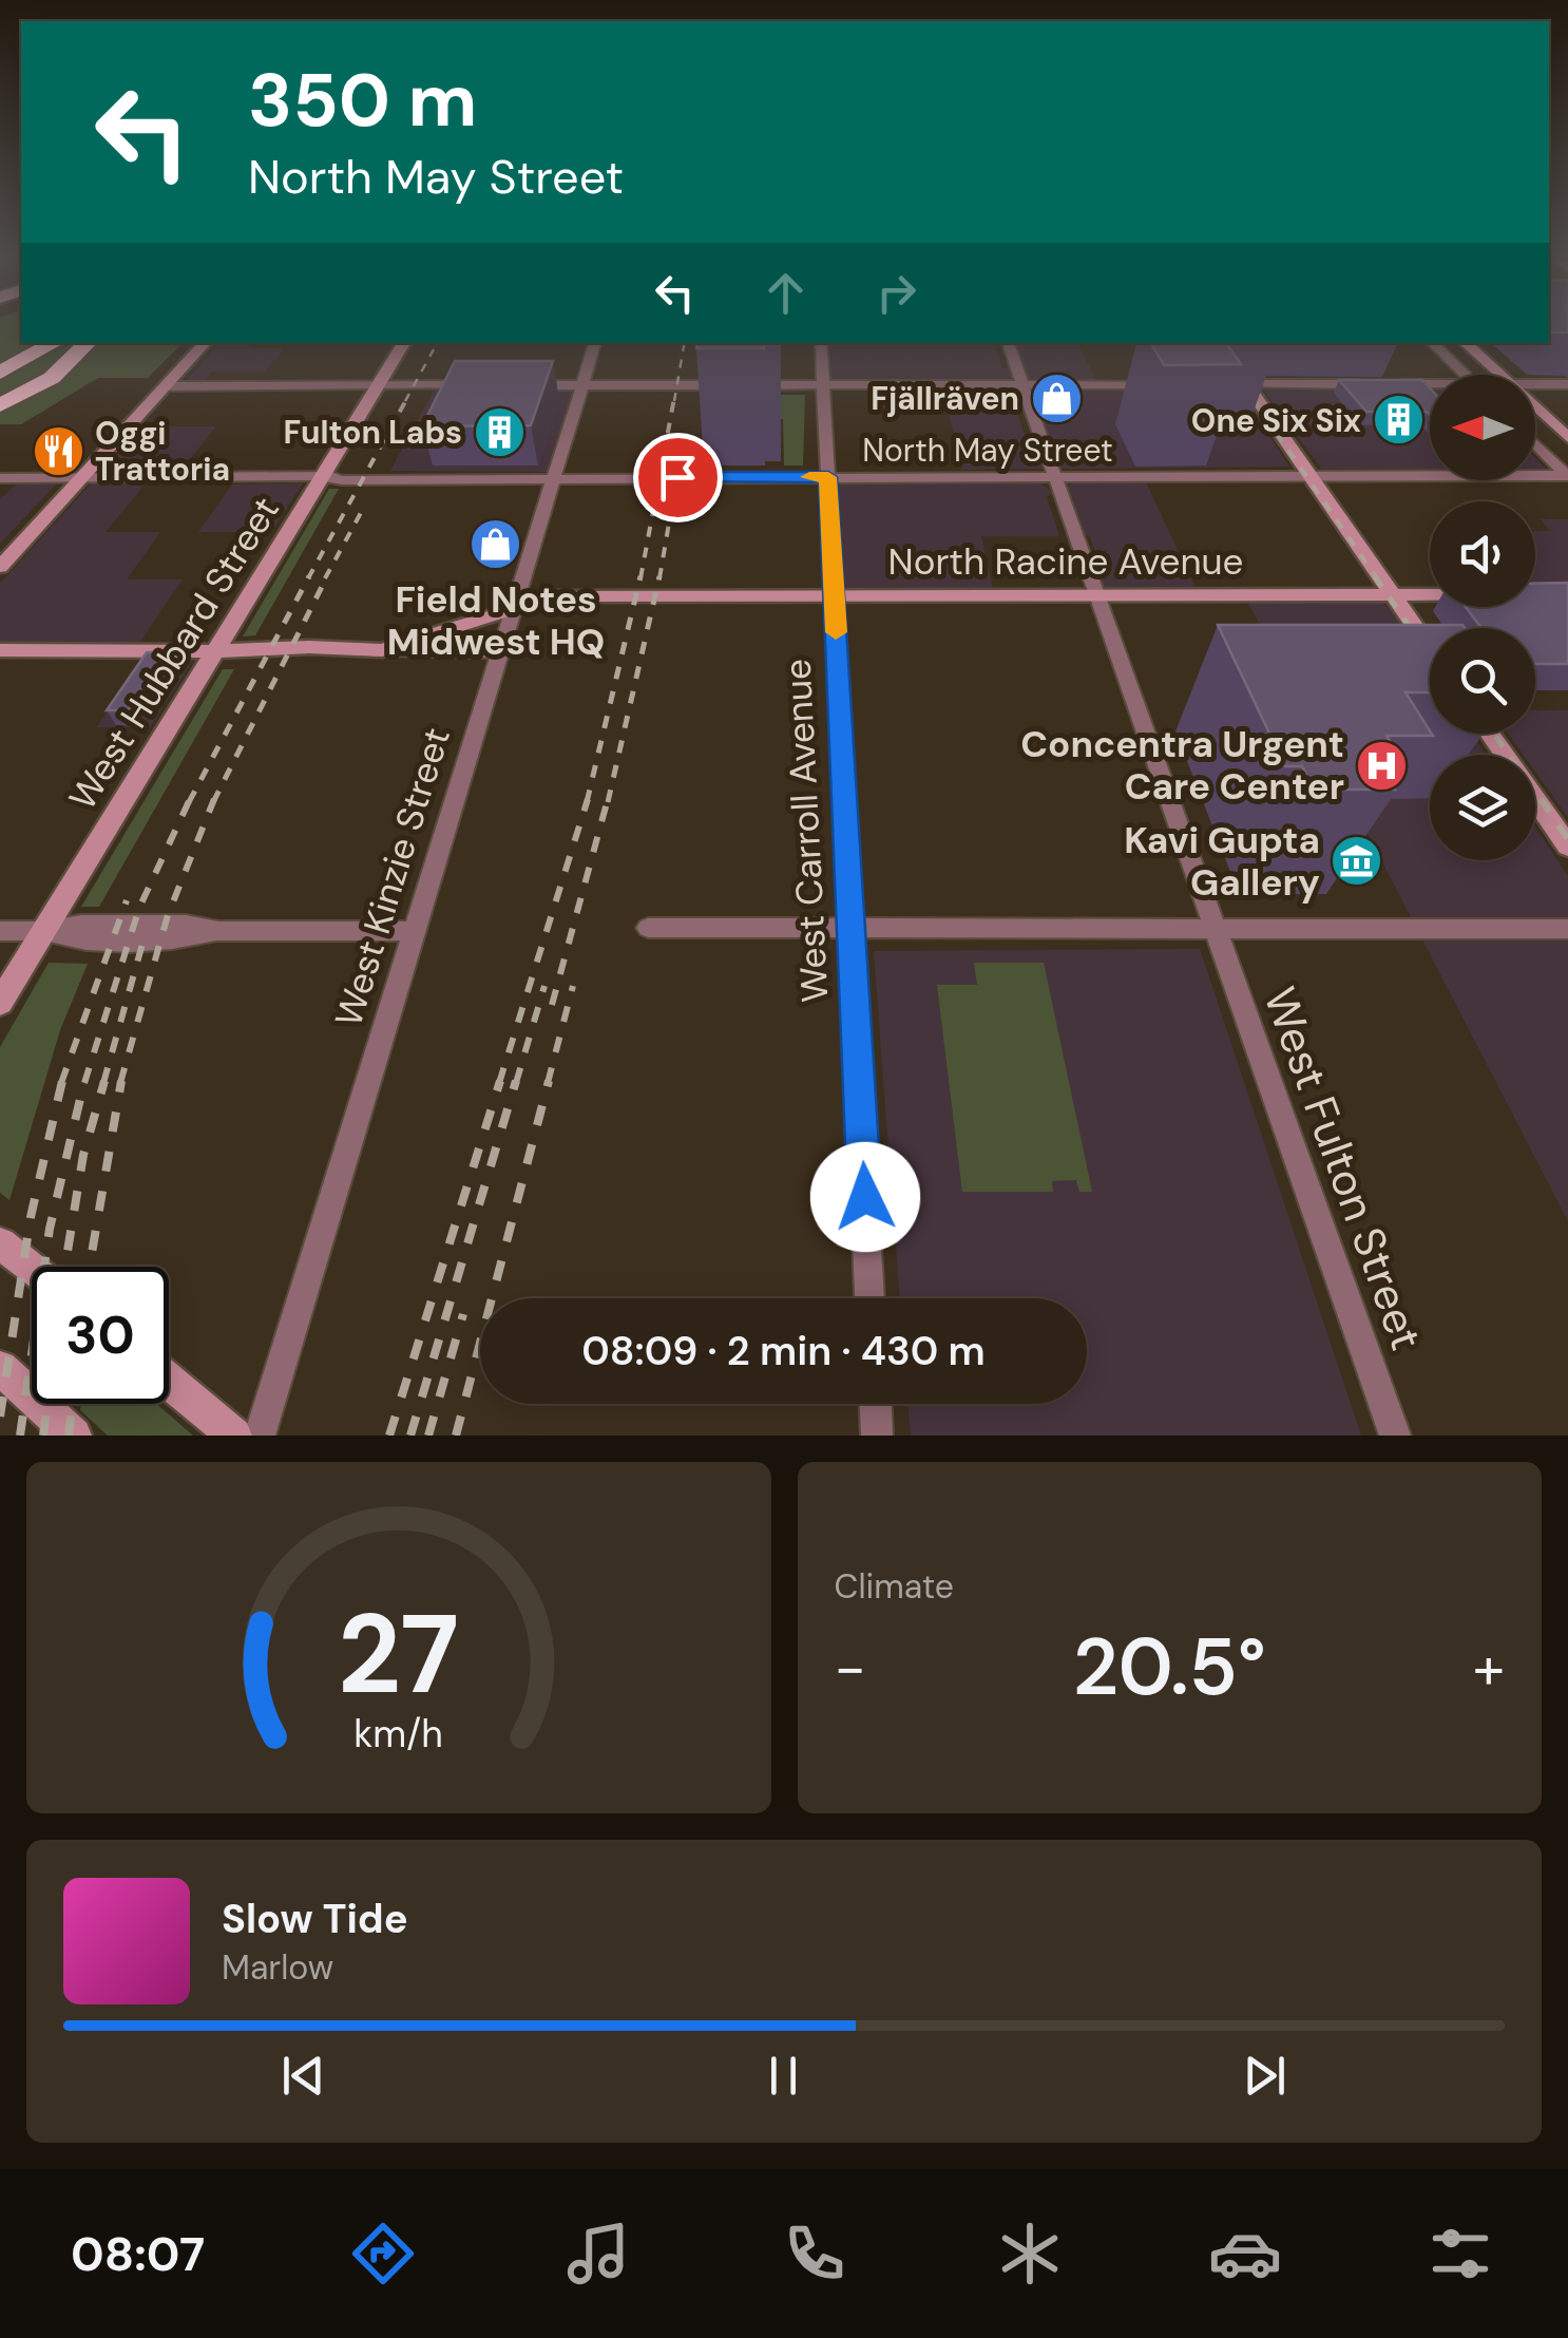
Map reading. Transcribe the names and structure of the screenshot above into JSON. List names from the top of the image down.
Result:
{
  "streets": {
    "street": [
      "North May Street",
      "North Racine Avenue",
      "West Hubbard Street",
      "West Carroll Avenue",
      "West Kinzie Street",
      "West Fulton Street"
    ]
  },
  "crossings": [
    ["North May Street", "West Hubbard Street"],
    ["North May Street", "West Carroll Avenue"],
    ["North May Street", "West Kinzie Street"],
    ["North May Street", "West Fulton Street"],
    ["North Racine Avenue", "West Hubbard Street"],
    ["North Racine Avenue", "West Carroll Avenue"],
    ["North Racine Avenue", "West Kinzie Street"],
    ["North Racine Avenue", "West Fulton Street"]
  ],
  "places": {
    "shop": ["Fjällräven", "Field Notes Midwest HQ"],
    "building": ["One Six Six", "Fulton Labs"],
    "restaurant": ["Oggi Trattoria"],
    "hospital": ["Concentra Urgent Care Center"],
    "museum": ["Kavi Gupta Gallery"]
  },
  "north": "left",
  "page": {
    "turn": ["350 m", "North May Street"],
    "limit": "30",
    "trip": "08:09 · 2 min · 430 m",
    "tile": "Climate",
    "heat": ["−", "20.5°", "+"],
    "song": ["Slow Tide", "Marlow"],
    "tabs": "08:07",
    "gauge": ["27", "km/h"]
  }
}
